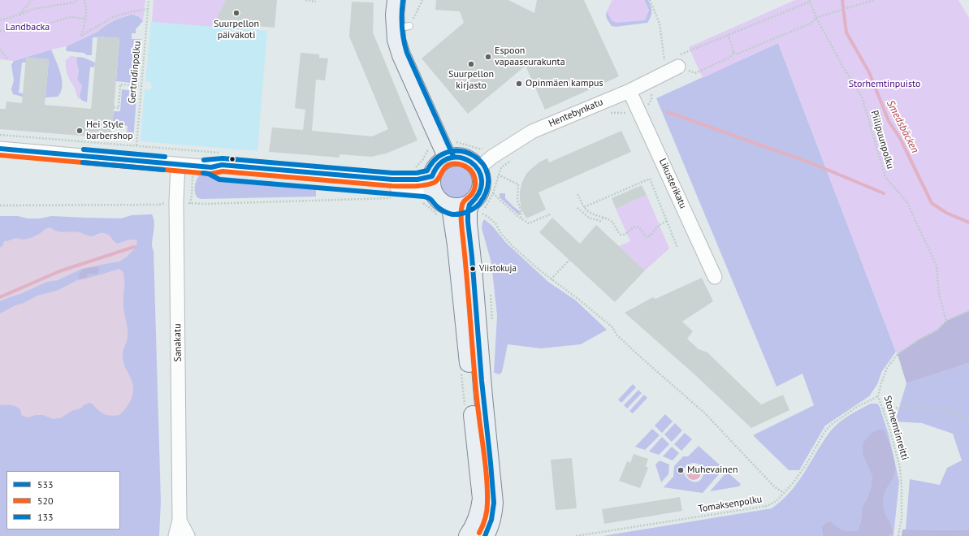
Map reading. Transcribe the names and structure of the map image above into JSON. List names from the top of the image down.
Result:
{
  "streets": {
    "street": ["Hentebynkatu", "Likusterikatu", "Sanakatu"],
    "path": [
      "Gertrudinpolku",
      "Piilipuunpolku",
      "Storhemtinreitti",
      "Tomaksenpolku"
    ]
  },
  "crossings": [
    ["Hentebynkatu", "Likusterikatu"],
    ["Piilipuunpolku", "Storhemtinreitti"],
    ["Storhemtinreitti", "Tomaksenpolku"]
  ],
  "water": ["Smedsbäcken"],
  "parks": ["Landbacka", "Storhemtinpuisto"],
  "places": [
    "Suurpellon päiväkoti",
    "Espoon vapaaseurakunta",
    "Suurpellon kirjasto",
    "Opinmäen kampus",
    "Hei Style barbershop",
    "Viistokuja",
    "Muhevainen"
  ],
  "lines": ["transit line 133", "transit line 533", "transit line 520"],
  "legend": ["533", "520", "133"]
}
